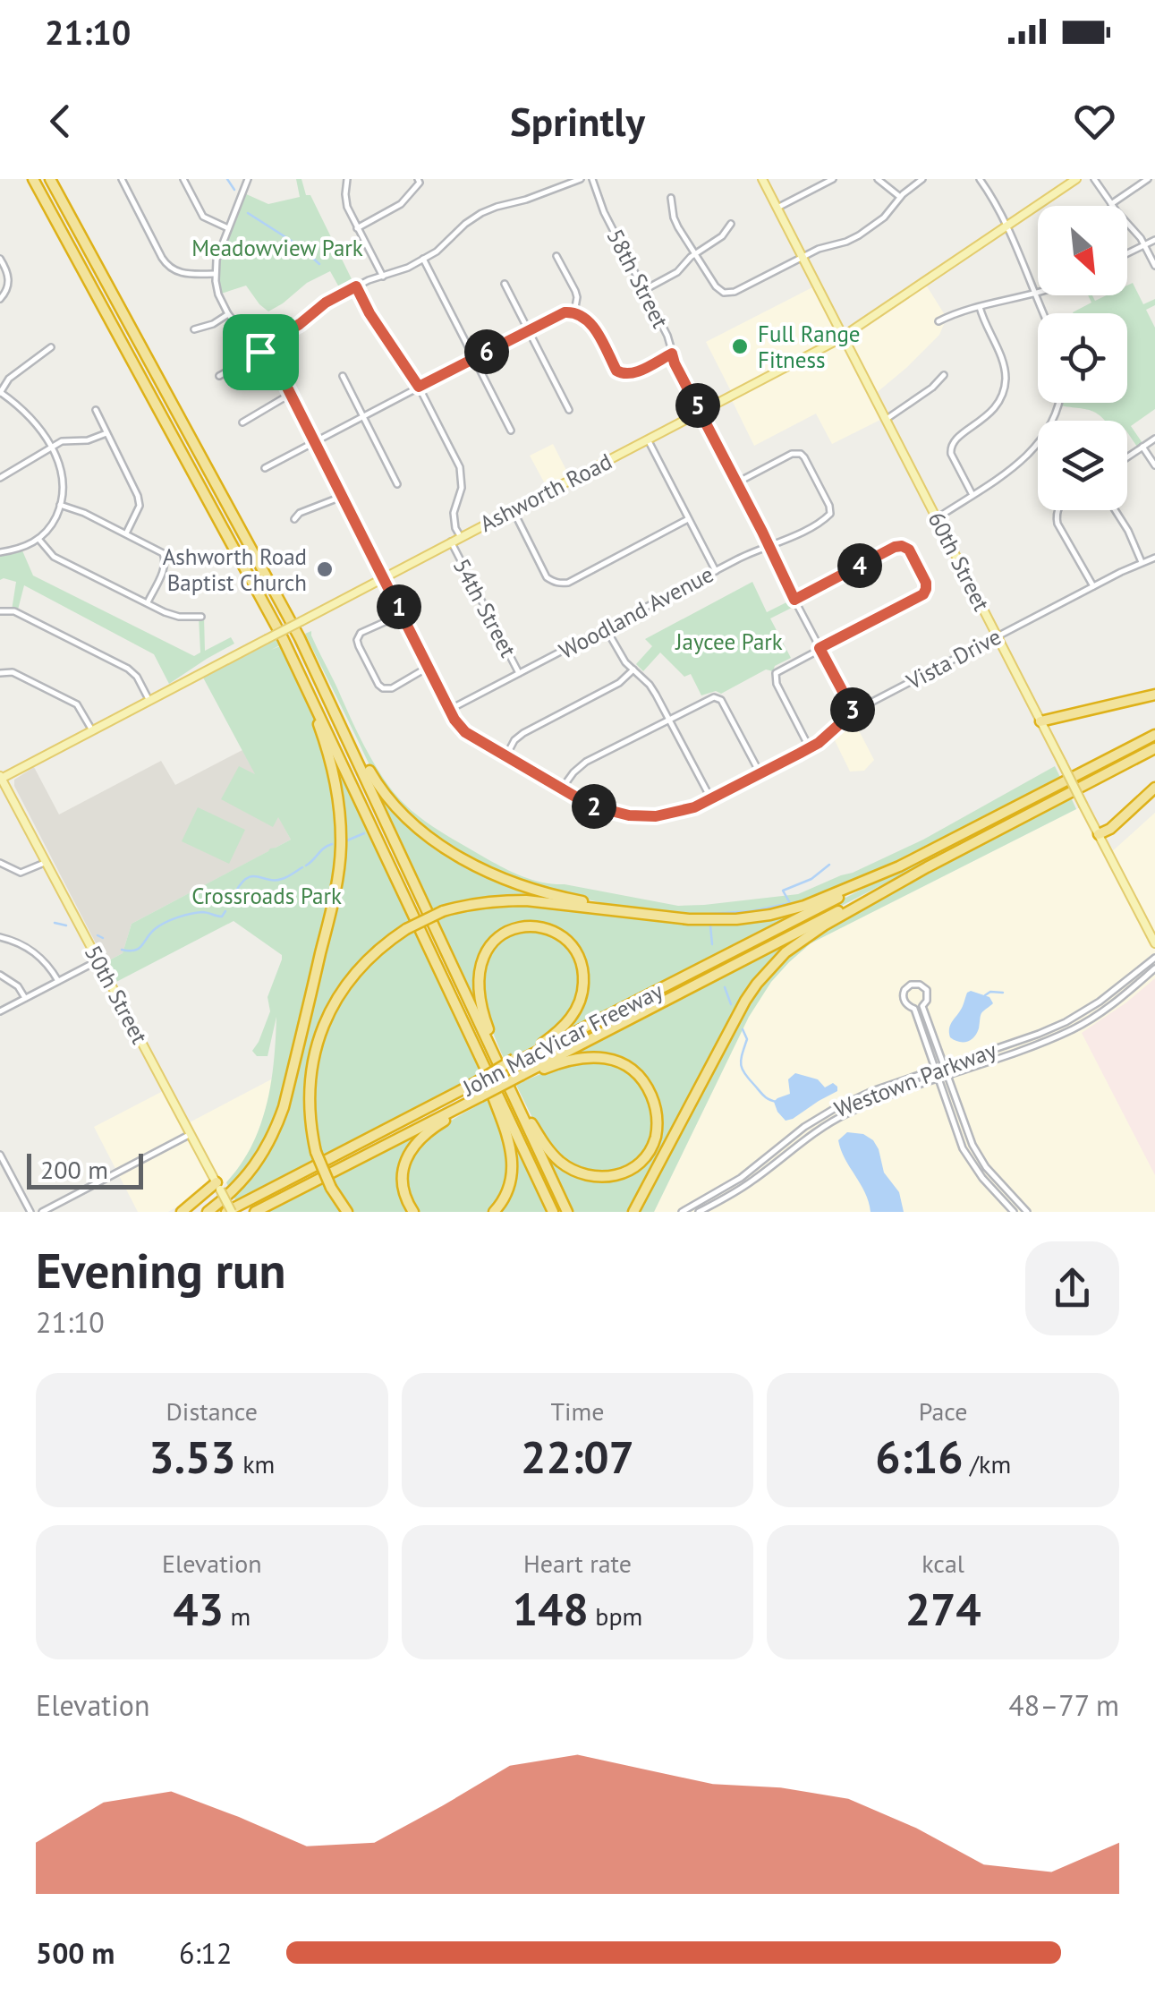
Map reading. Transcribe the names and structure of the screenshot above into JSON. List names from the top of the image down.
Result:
{
  "streets": {
    "highway": ["John MacVicar Freeway"],
    "main road": ["Ashworth Road", "60th Street", "50th Street"],
    "street": [
      "58th Street",
      "54th Street",
      "Woodland Avenue",
      "Vista Drive",
      "Westown Parkway"
    ]
  },
  "crossings": [
    ["58th Street", "Ashworth Road"],
    ["58th Street", "Woodland Avenue"],
    ["58th Street", "Vista Drive"],
    ["Ashworth Road", "60th Street"],
    ["Ashworth Road", "54th Street"],
    ["Ashworth Road", "Vista Drive"],
    ["Ashworth Road", "50th Street"],
    ["60th Street", "Vista Drive"],
    ["54th Street", "Woodland Avenue"],
    ["Woodland Avenue", "Vista Drive"],
    ["50th Street", "John MacVicar Freeway"]
  ],
  "parks": ["Meadowview Park", "Jaycee Park", "Crossroads Park"],
  "places": ["Full Range Fitness", "Ashworth Road Baptist Church"],
  "scale_bar": "200 m",
  "north": "bottom right",
  "page": {
    "status": "21:10",
    "header": "Sprintly",
    "pins": [
      "6",
      "5",
      "4",
      "1",
      "3",
      "2"
    ],
    "scale": "200 m",
    "heading": ["Evening run", "21:10"],
    "stats": [
      ["Distance", "3.53 km"],
      ["Time", "22:07"],
      ["Pace", "6:16 /km"],
      ["Elevation", "43 m"],
      ["Heart rate", "148 bpm"],
      ["kcal", "274"]
    ],
    "chart": ["Elevation", "48–77 m"],
    "list": [
      {
        "name": "500 m",
        "note": "6:12"
      }
    ]
  }
}
